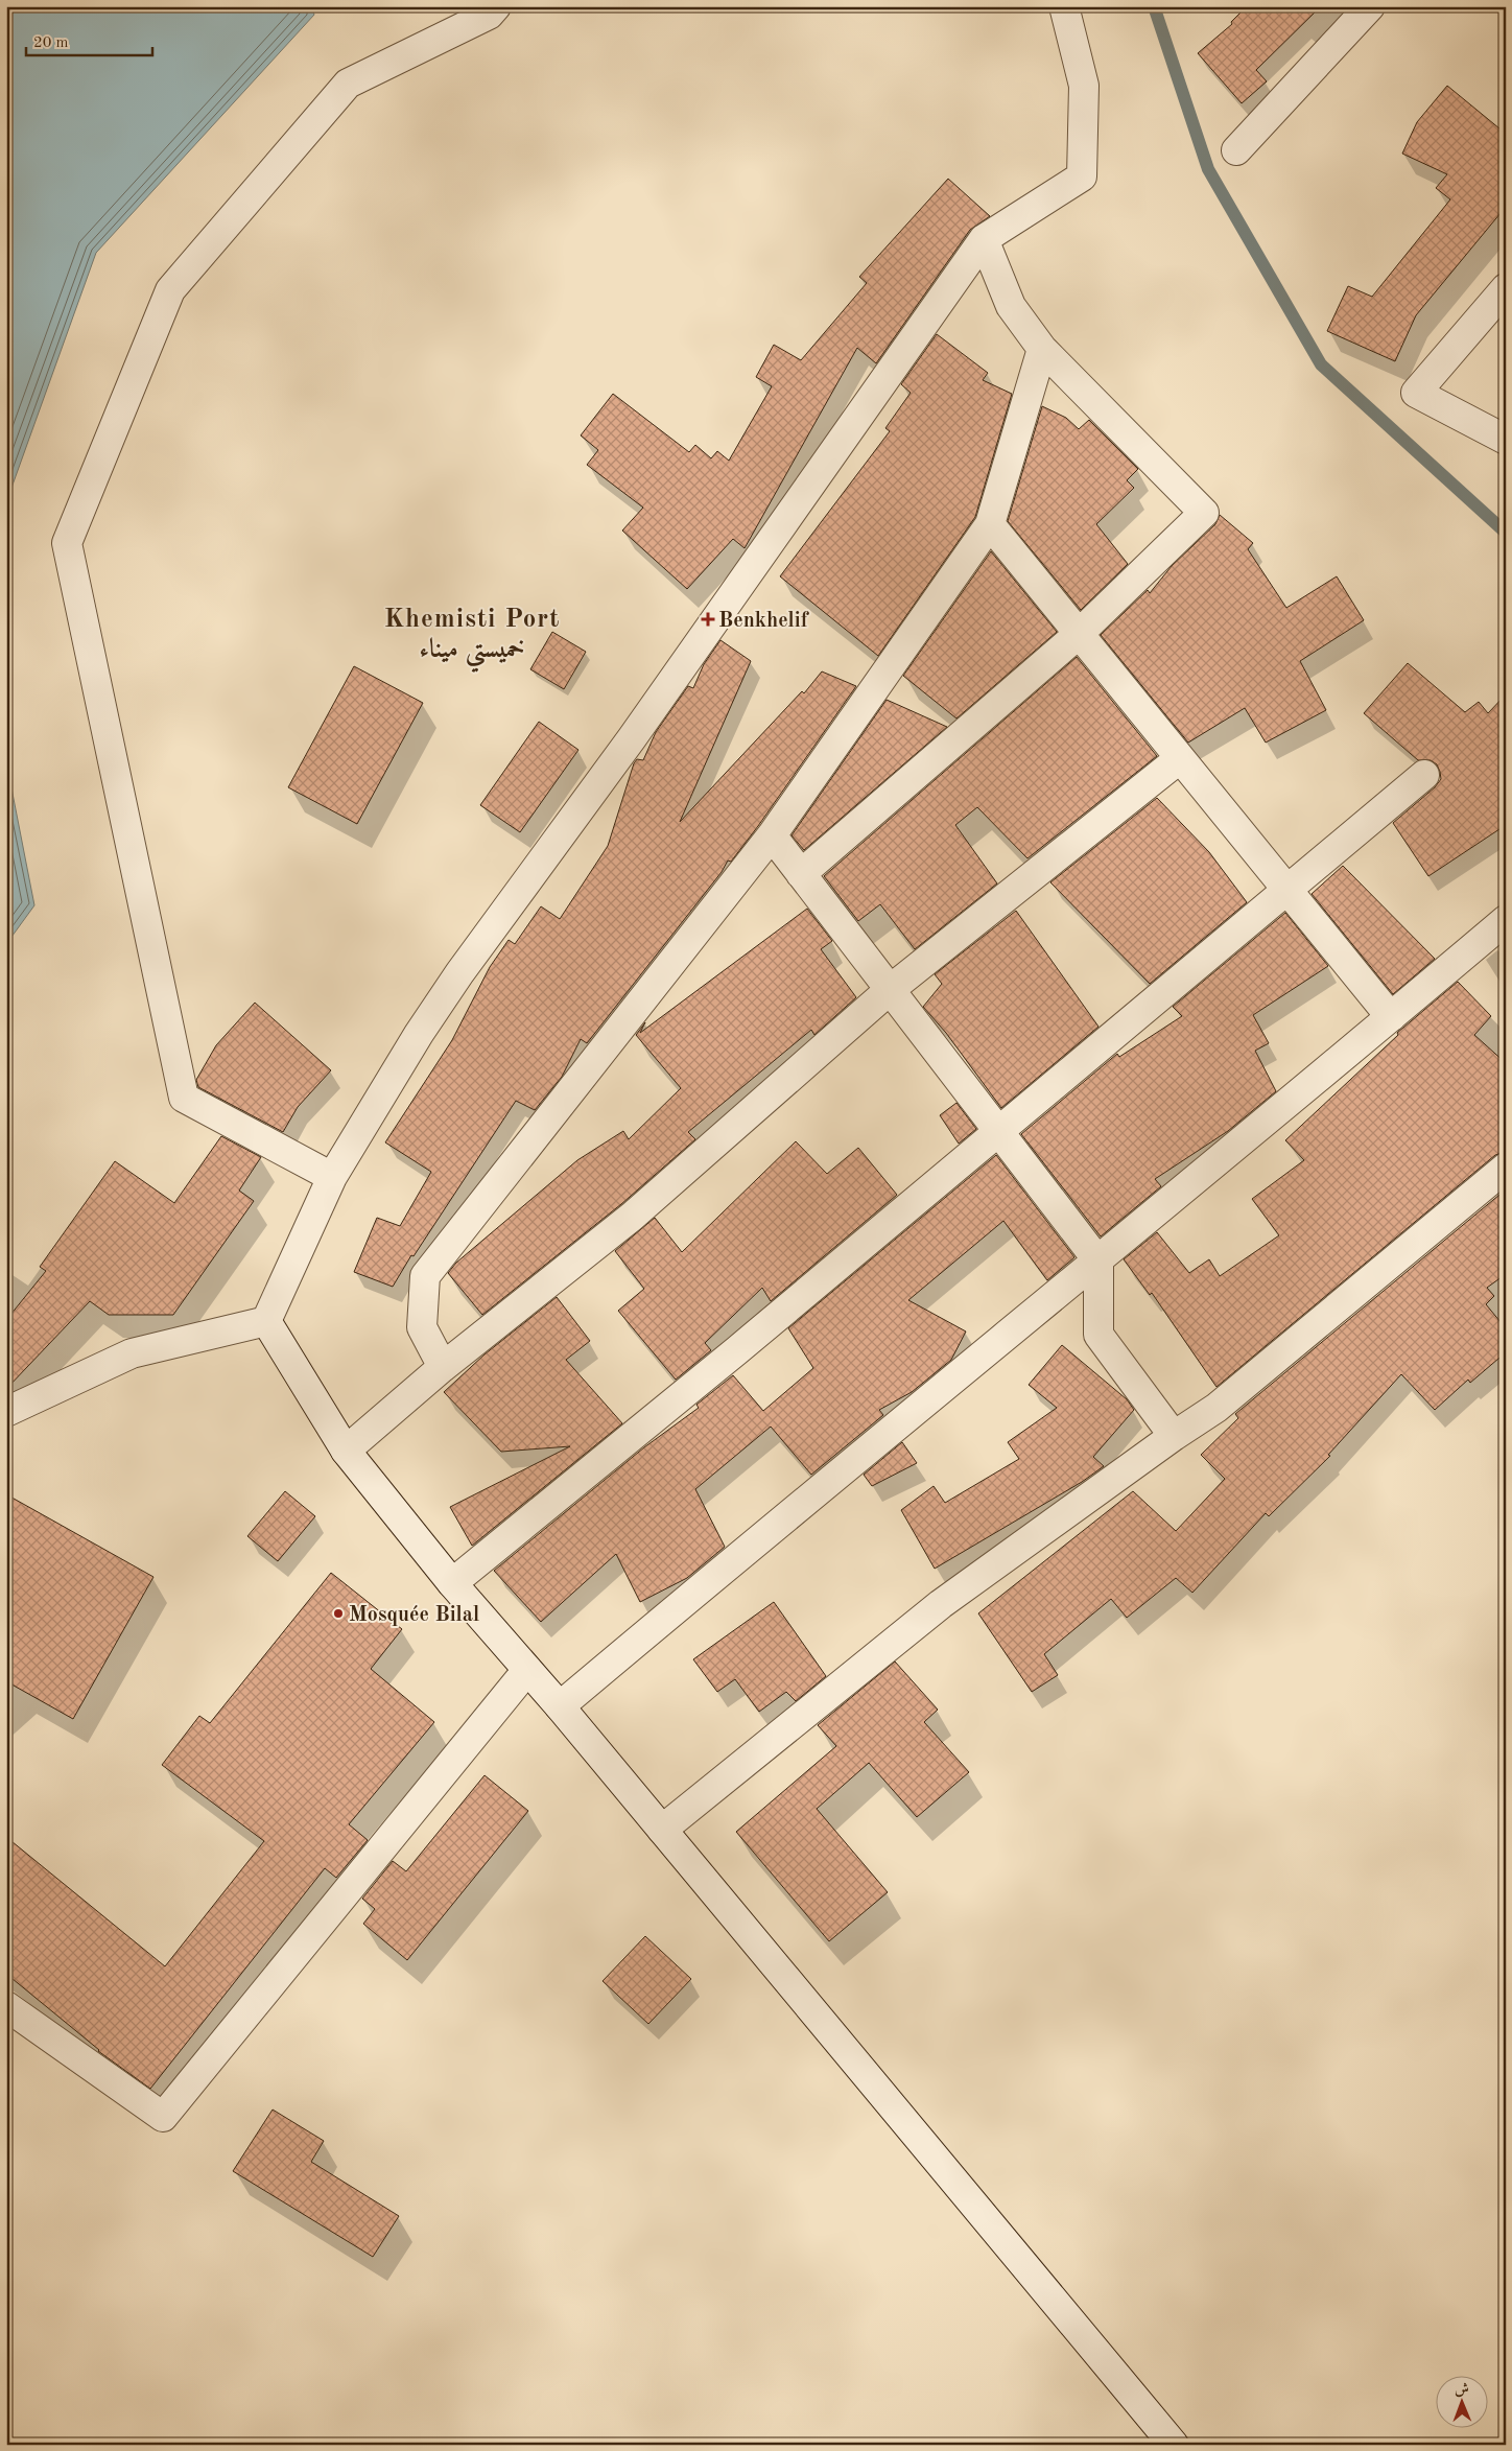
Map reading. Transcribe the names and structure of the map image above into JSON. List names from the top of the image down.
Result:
{
  "districts": ["Khemisti Port خميستي ميناء"],
  "places": {
    "health": ["Benkhelif"],
    "other": ["Mosquée Bilal"]
  },
  "scale_bar": "20 m",
  "north": "top"
}
